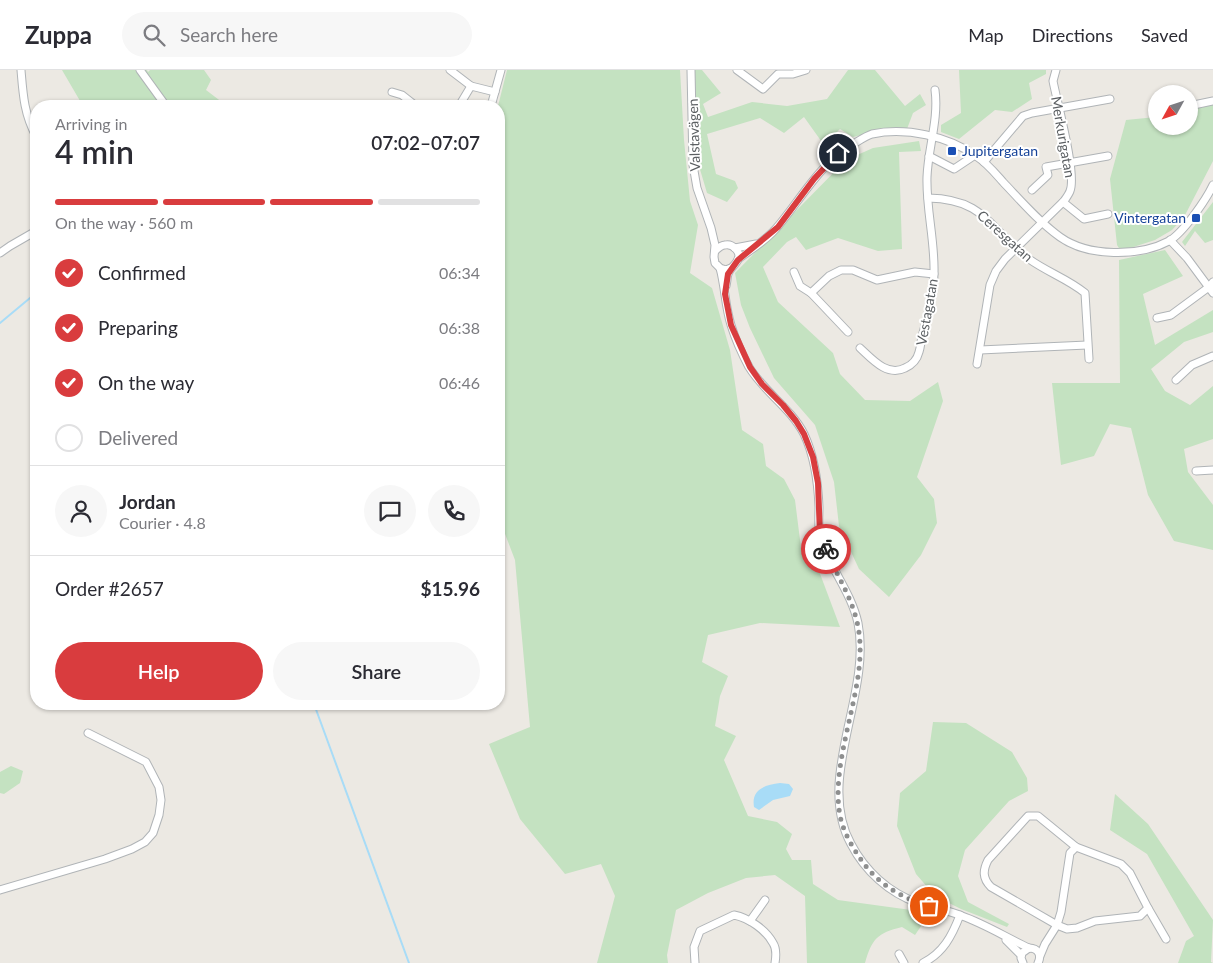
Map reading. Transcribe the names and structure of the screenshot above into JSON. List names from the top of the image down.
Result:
{
  "streets": {
    "street": [
      "Valstavägen",
      "Merkurigatan",
      "Ceresgatan",
      "Vestagatan"
    ]
  },
  "crossings": [
    ["Merkurigatan", "Ceresgatan"],
    ["Ceresgatan", "Vestagatan"]
  ],
  "places": {
    "transit": ["Jupitergatan", "Vintergatan"]
  },
  "north": "bottom left",
  "page": {
    "header": "Zuppa",
    "search": "Search here",
    "nav": ["Map", "Directions", "Saved"],
    "heading": ["4 min", "Arriving in", "07:02–07:07"],
    "panel": [
      "Jordan",
      "Courier · 4.8",
      "Order #2657",
      "$15.96"
    ],
    "bar": "On the way · 560 m",
    "list": [
      ["Confirmed", "06:34"],
      ["Preparing", "06:38"],
      ["On the way", "06:46"],
      "Delivered"
    ],
    "buttons": ["Help", "Share"]
  }
}
